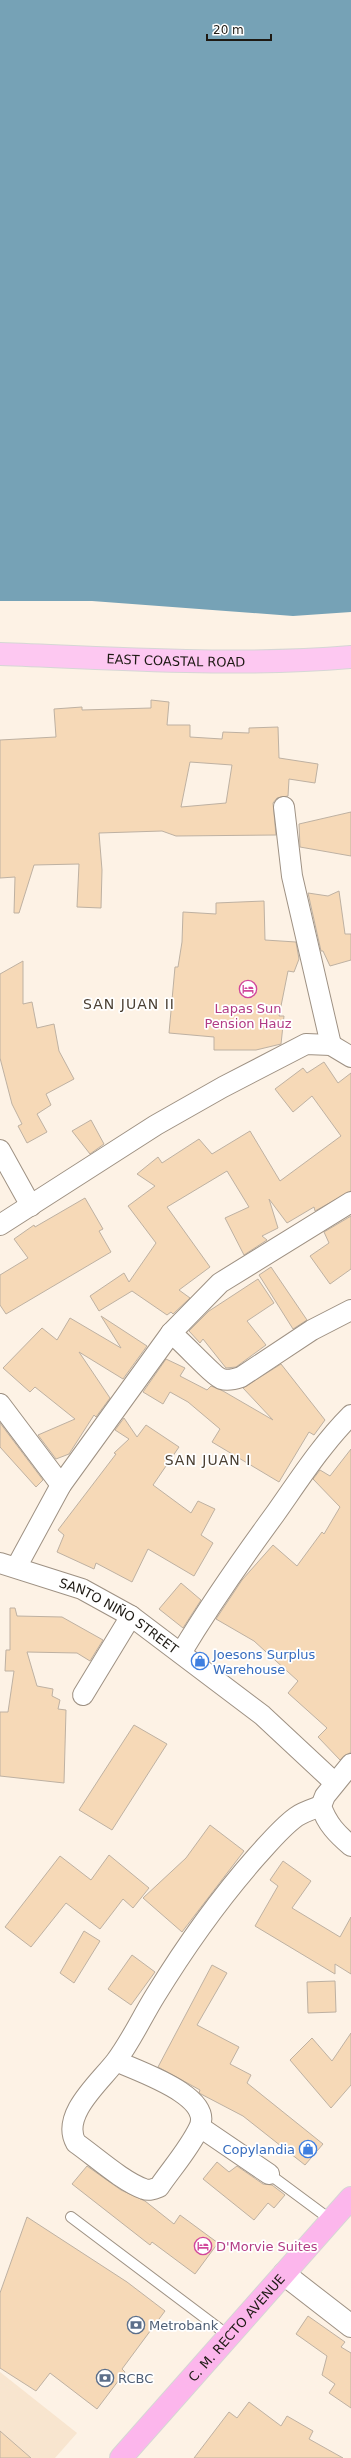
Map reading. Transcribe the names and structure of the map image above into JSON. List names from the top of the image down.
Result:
{
  "streets": {
    "highway": ["C. M. RECTO AVENUE"],
    "main road": ["EAST COASTAL ROAD"],
    "street": ["SANTO NIÑO STREET"]
  },
  "districts": ["SAN JUAN II", "SAN JUAN I"],
  "places": {
    "hotel": ["Lapas Sun Pension Hauz", "D'Morvie Suites"],
    "shop": ["Joesons Surplus Warehouse", "Copylandia"],
    "bank": ["Metrobank", "RCBC"]
  },
  "scale_bar": "20 m"
}
